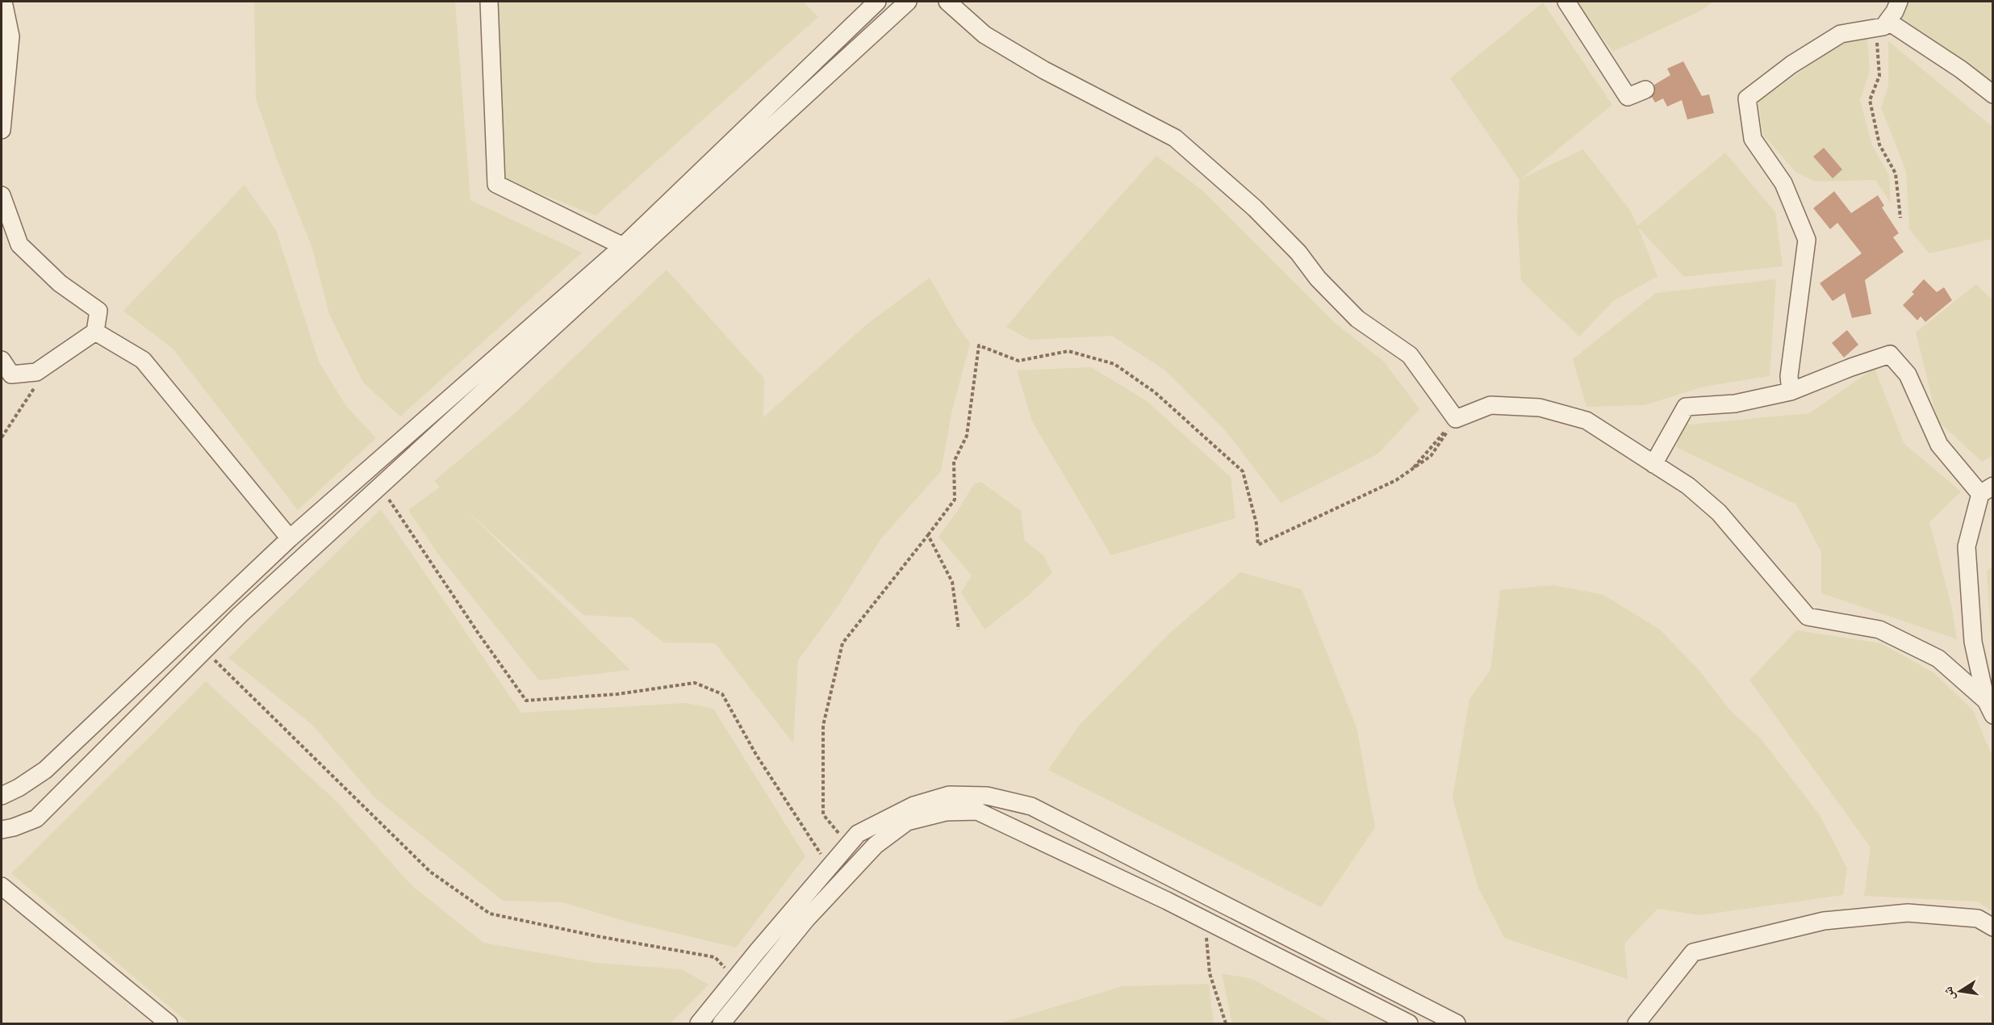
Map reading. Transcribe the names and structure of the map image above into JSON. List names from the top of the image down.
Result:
{
  "north": "left"
}
